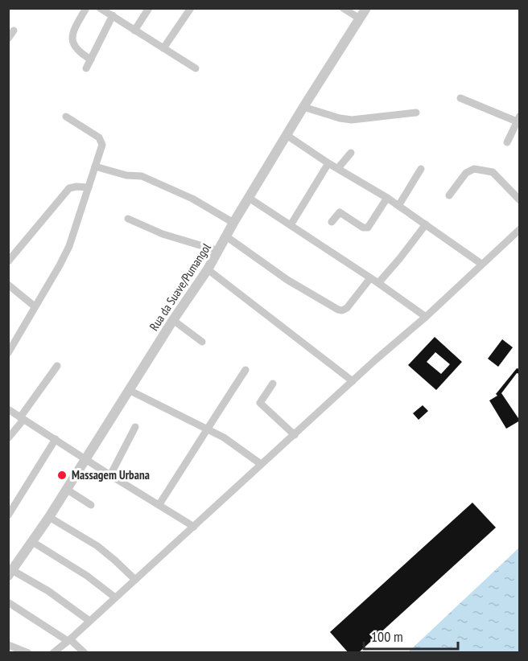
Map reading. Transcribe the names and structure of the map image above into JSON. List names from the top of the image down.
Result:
{
  "streets": {
    "street": ["Rua da Suave/Pumangol"]
  },
  "places": ["Massagem Urbana"],
  "scale_bar": "100 m"
}
